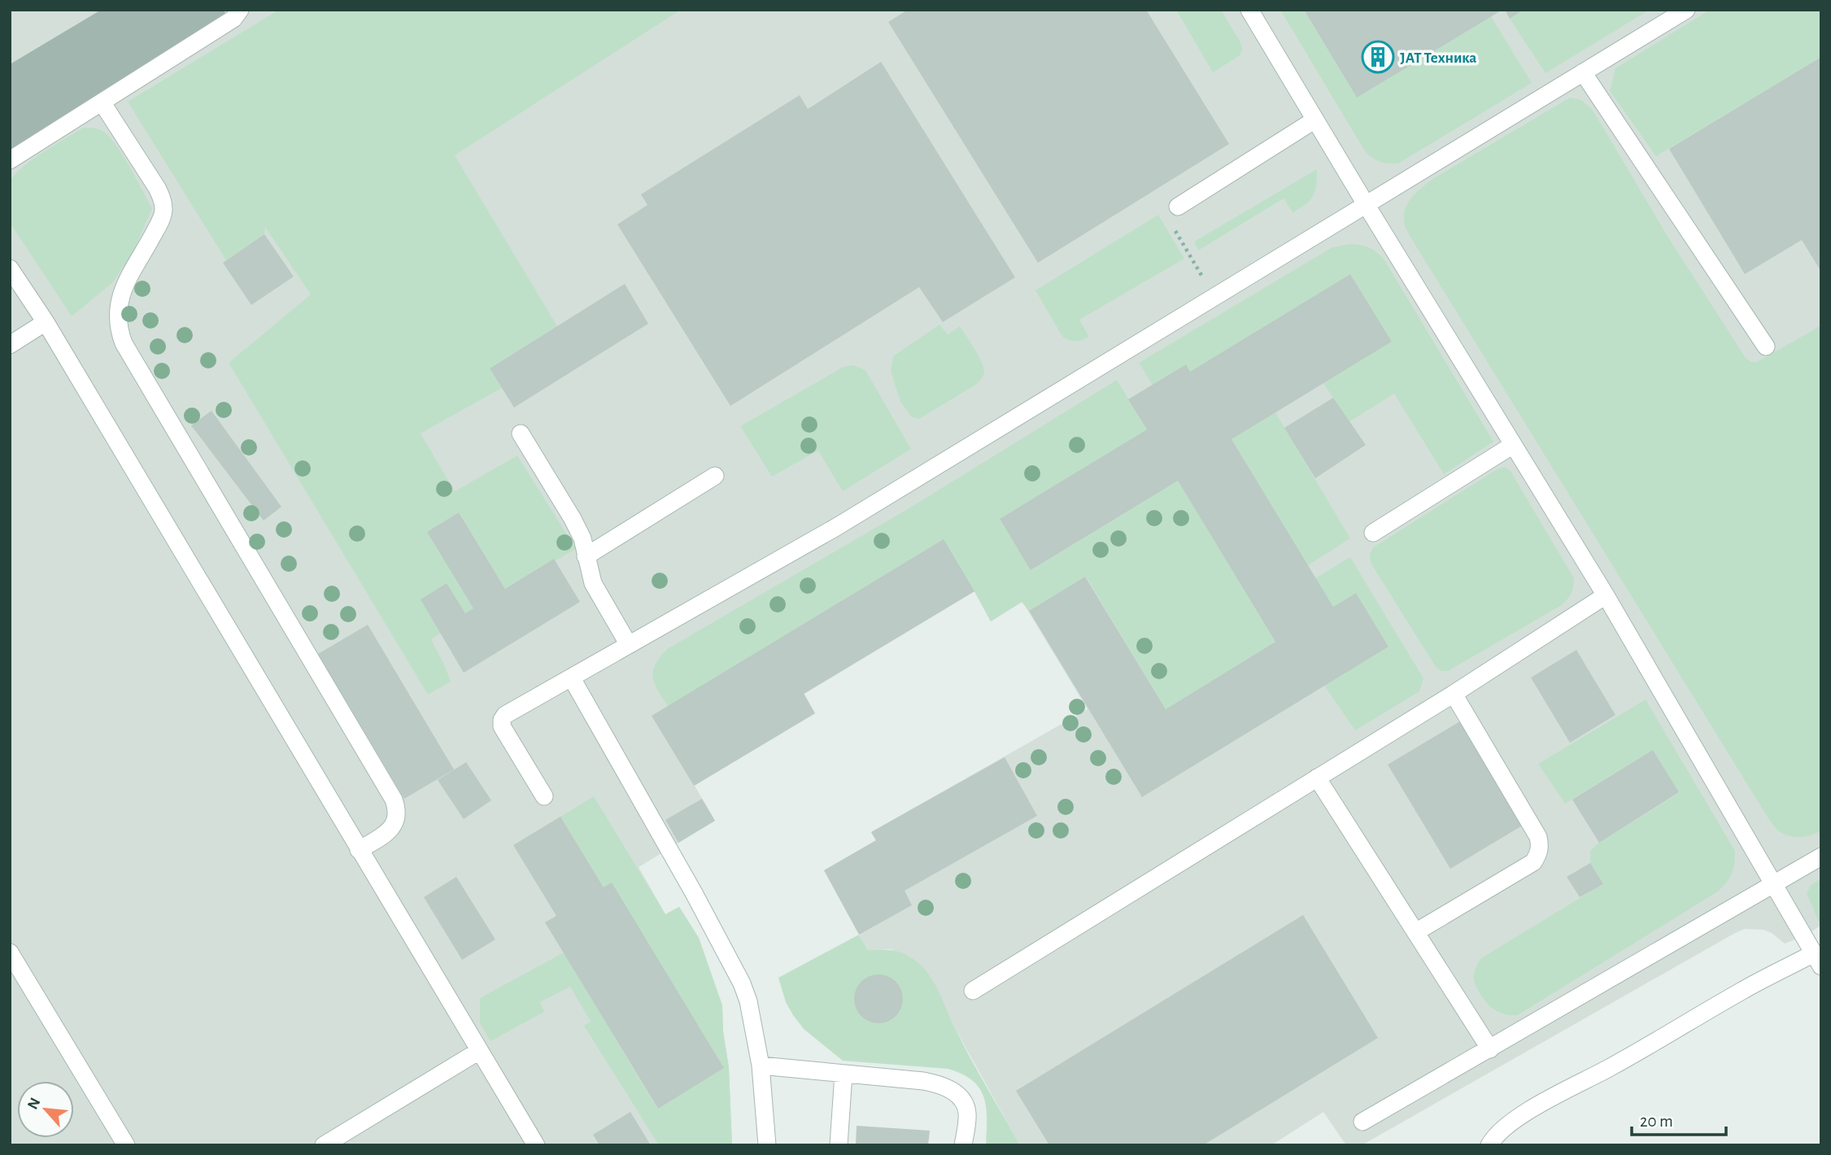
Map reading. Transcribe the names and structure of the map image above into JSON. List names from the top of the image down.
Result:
{
  "places": {
    "building": ["ЈАТ Техника"]
  },
  "scale_bar": "20 m",
  "north": "top left"
}
